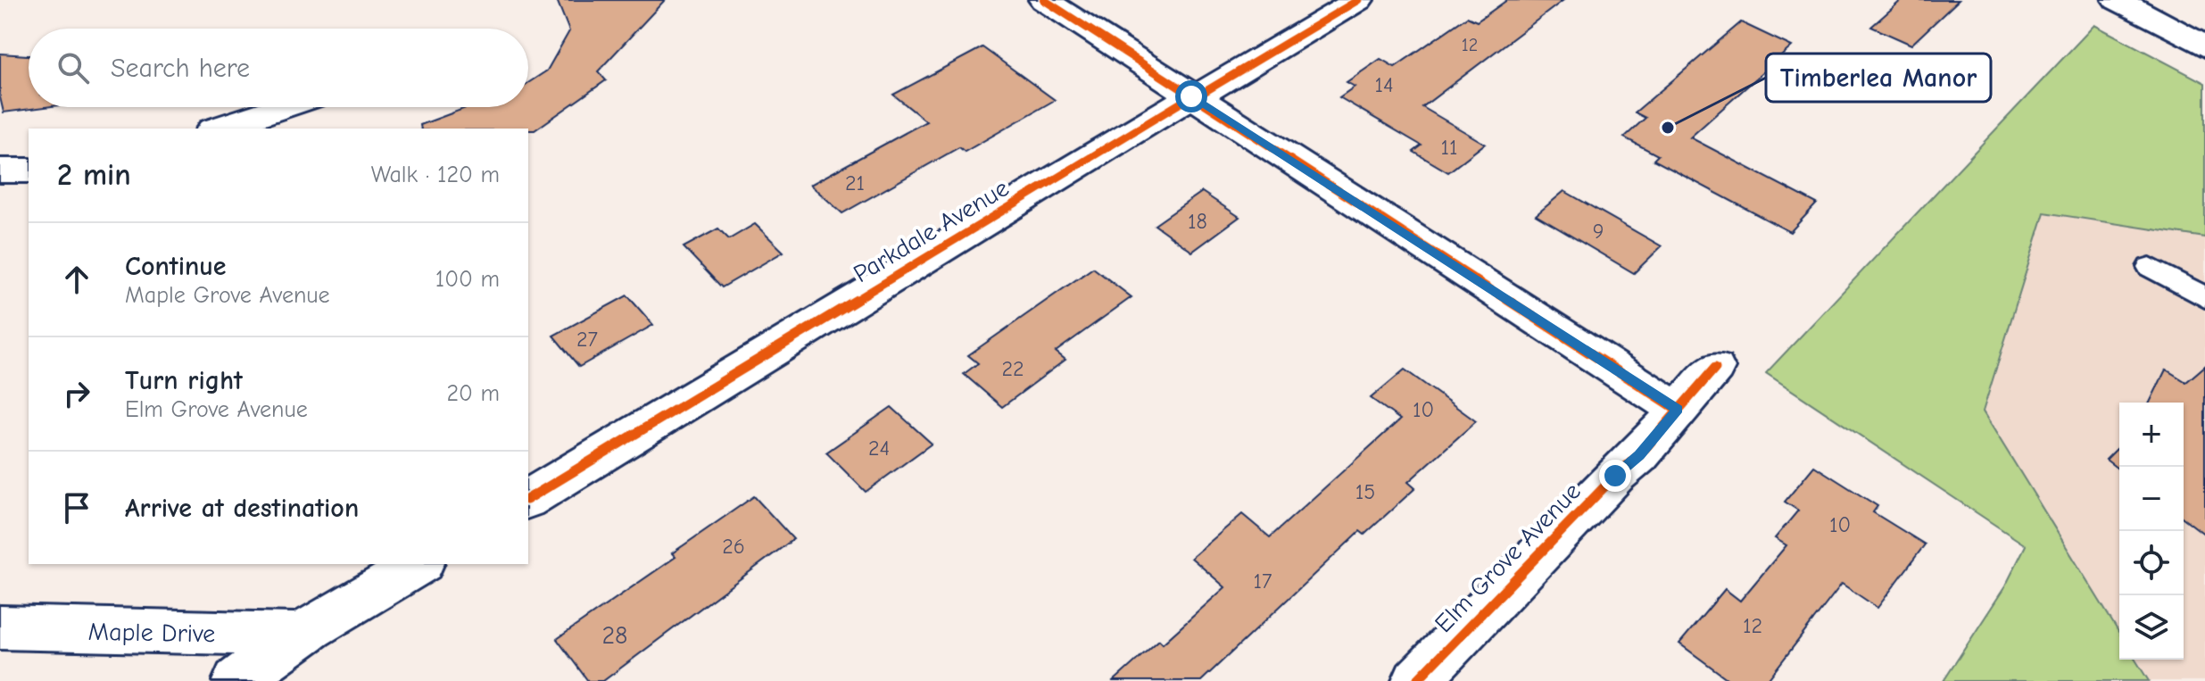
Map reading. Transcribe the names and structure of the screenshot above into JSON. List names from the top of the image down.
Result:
{
  "streets": {
    "street": ["Parkdale Avenue", "Elm Grove Avenue", "Maple Drive"]
  },
  "places": ["Timberlea Manor"],
  "house_numbers": [
    "12",
    "14",
    "11",
    "21",
    "18",
    "9",
    "27",
    "22",
    "10",
    "24",
    "15",
    "10",
    "26",
    "17",
    "12",
    "28"
  ],
  "page": {
    "search": "Search here",
    "heading": ["2 min", "Walk · 120 m"],
    "list": [
      ["Continue", "Maple Grove Avenue", "100 m"],
      ["Turn right", "Elm Grove Avenue", "20 m"],
      "Arrive at destination"
    ],
    "map_buttons": ["+", "−"]
  }
}
